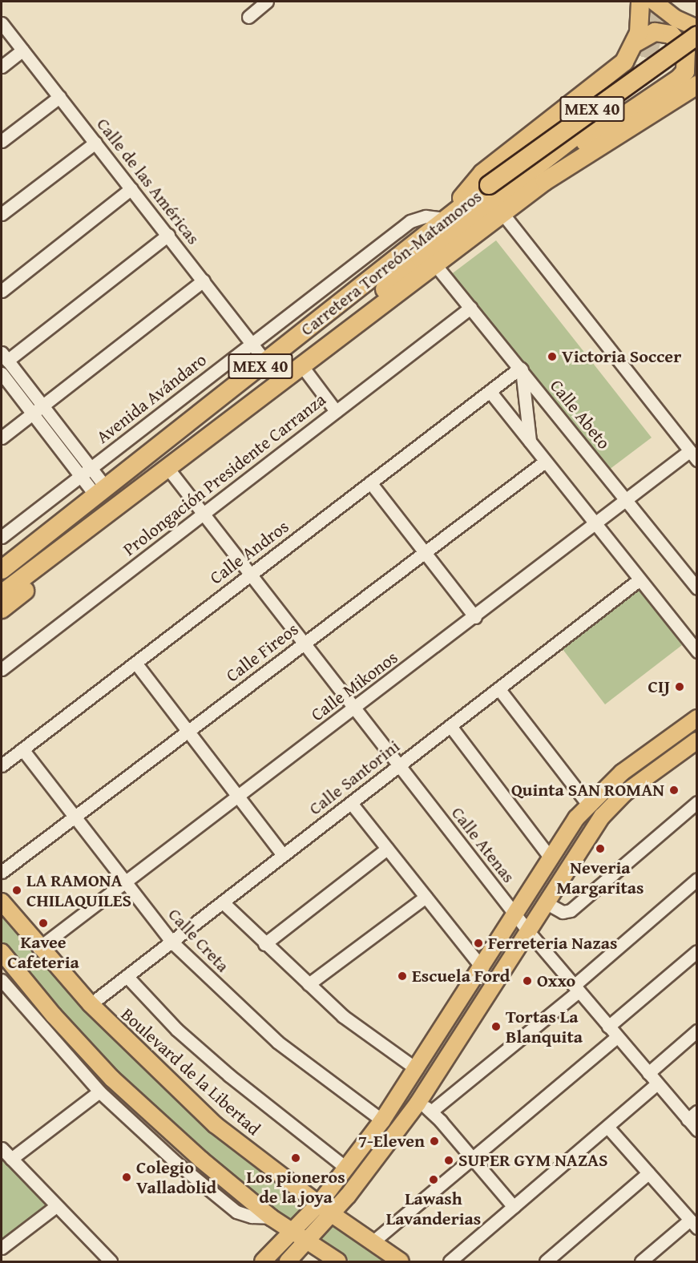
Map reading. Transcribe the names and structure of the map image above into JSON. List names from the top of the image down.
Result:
{
  "streets": {
    "highway": ["MEX 40", "Carretera Torreón-Matamoros"],
    "main road": ["Boulevard de la Libertad"],
    "street": [
      "Calle de las Américas",
      "Avenida Avándaro",
      "Calle Abeto",
      "Prolongación Presidente Carranza",
      "Calle Andros",
      "Calle Fireos",
      "Calle Mikonos",
      "Calle Santorini",
      "Calle Atenas",
      "Calle Creta"
    ]
  },
  "crossings": [
    ["MEX 40", "Calle Abeto"],
    ["MEX 40", "Calle Atenas"],
    ["Calle de las Américas", "Carretera Torreón-Matamoros"],
    ["Calle de las Américas", "Avenida Avándaro"],
    ["Carretera Torreón-Matamoros", "Avenida Avándaro"],
    ["Calle Abeto", "Prolongación Presidente Carranza"],
    ["Calle Abeto", "Calle Andros"],
    ["Calle Abeto", "Calle Mikonos"],
    ["Prolongación Presidente Carranza", "Calle Atenas"],
    ["Calle Andros", "Calle Atenas"],
    ["Calle Andros", "Calle Creta"],
    ["Calle Fireos", "Calle Atenas"],
    ["Calle Fireos", "Calle Creta"],
    ["Calle Mikonos", "Calle Atenas"],
    ["Calle Mikonos", "Calle Creta"],
    ["Calle Mikonos", "Boulevard de la Libertad"],
    ["Calle Santorini", "Calle Atenas"],
    ["Calle Santorini", "Calle Creta"],
    ["Calle Santorini", "Boulevard de la Libertad"]
  ],
  "places": [
    "Victoria Soccer",
    "CIJ",
    "Quinta SAN ROMAN",
    "Neveria Margaritas",
    "LA RAMONA CHILAQUILES",
    "Kavee Cafeteria",
    "Ferreteria Nazas",
    "Escuela Ford",
    "Oxxo",
    "Tortas La Blanquita",
    "7-Eleven",
    "Los pioneros de la joya",
    "SUPER GYM NAZAS",
    "Colegio Valladolid",
    "Lawash Lavanderias"
  ]
}
